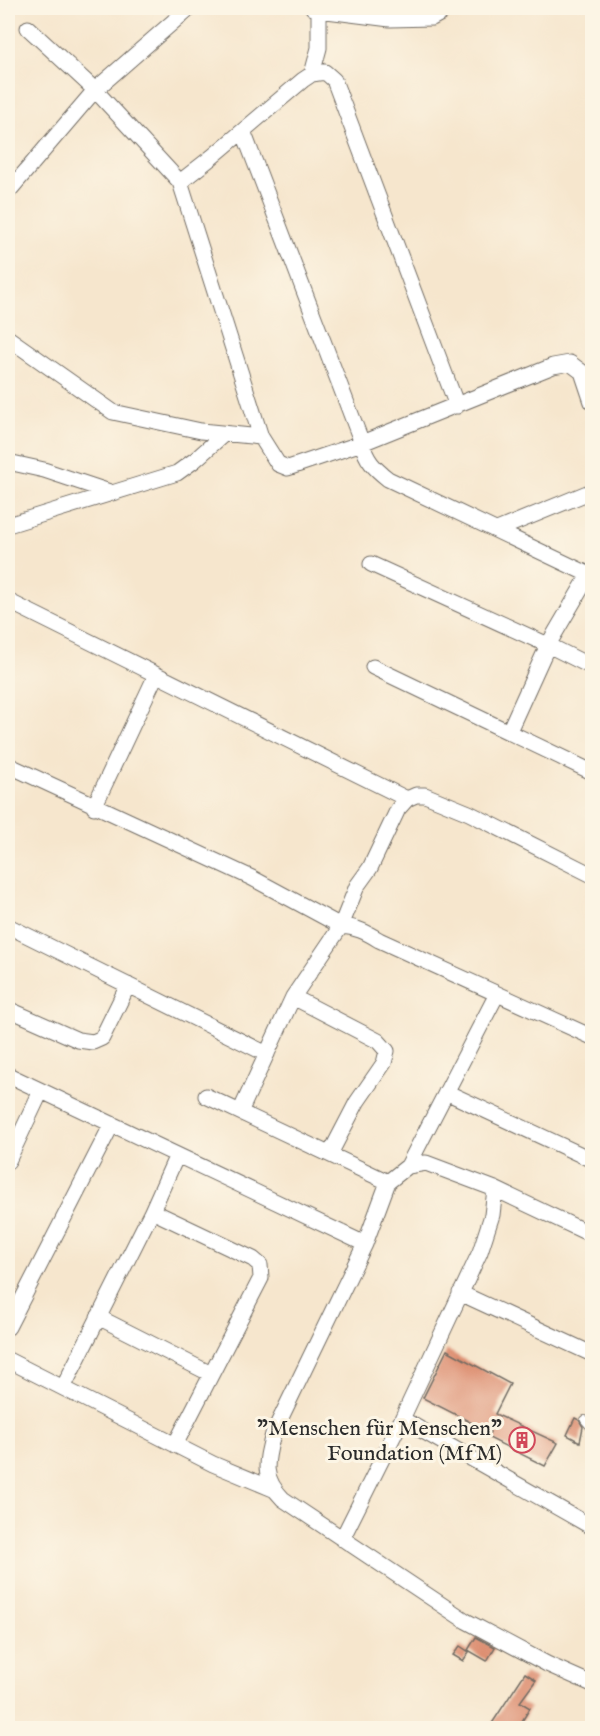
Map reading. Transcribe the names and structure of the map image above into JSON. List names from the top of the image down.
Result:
{
  "places": {
    "building": ["\"Menschen für Menschen\" Foundation (MfM)"]
  }
}
